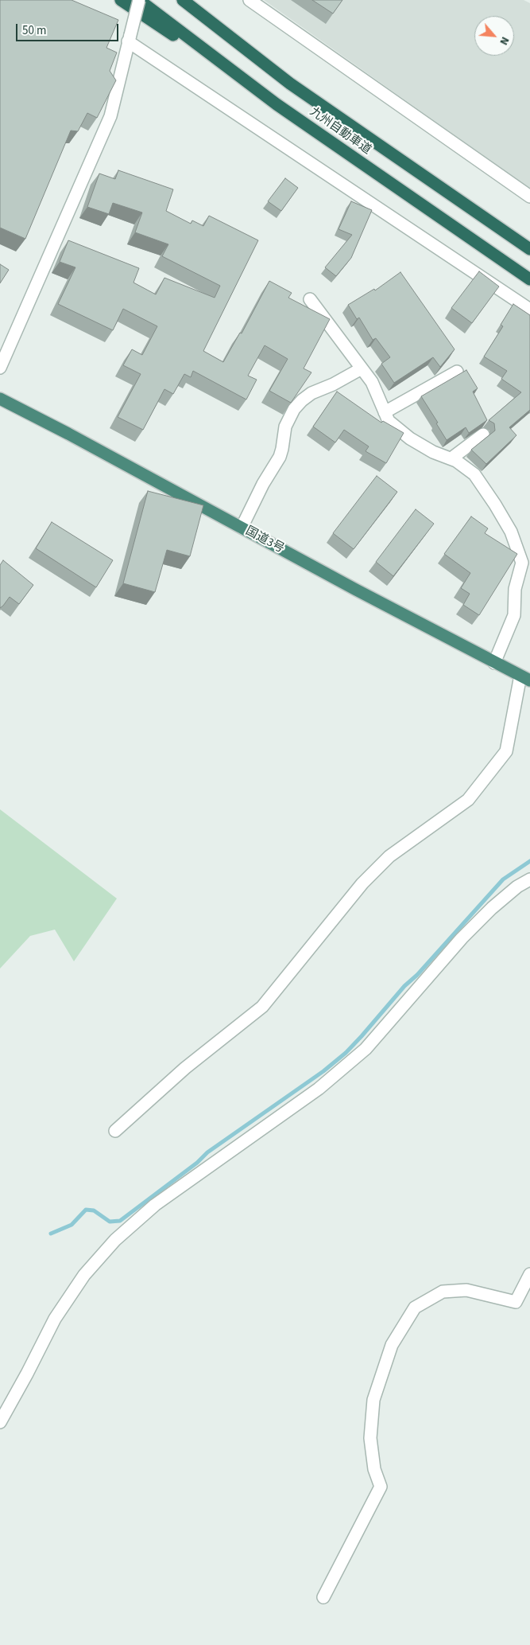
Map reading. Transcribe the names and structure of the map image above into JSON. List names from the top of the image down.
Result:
{
  "streets": {
    "highway": ["九州自動車道", "国道3号"]
  },
  "scale_bar": "50 m",
  "north": "bottom right"
}
